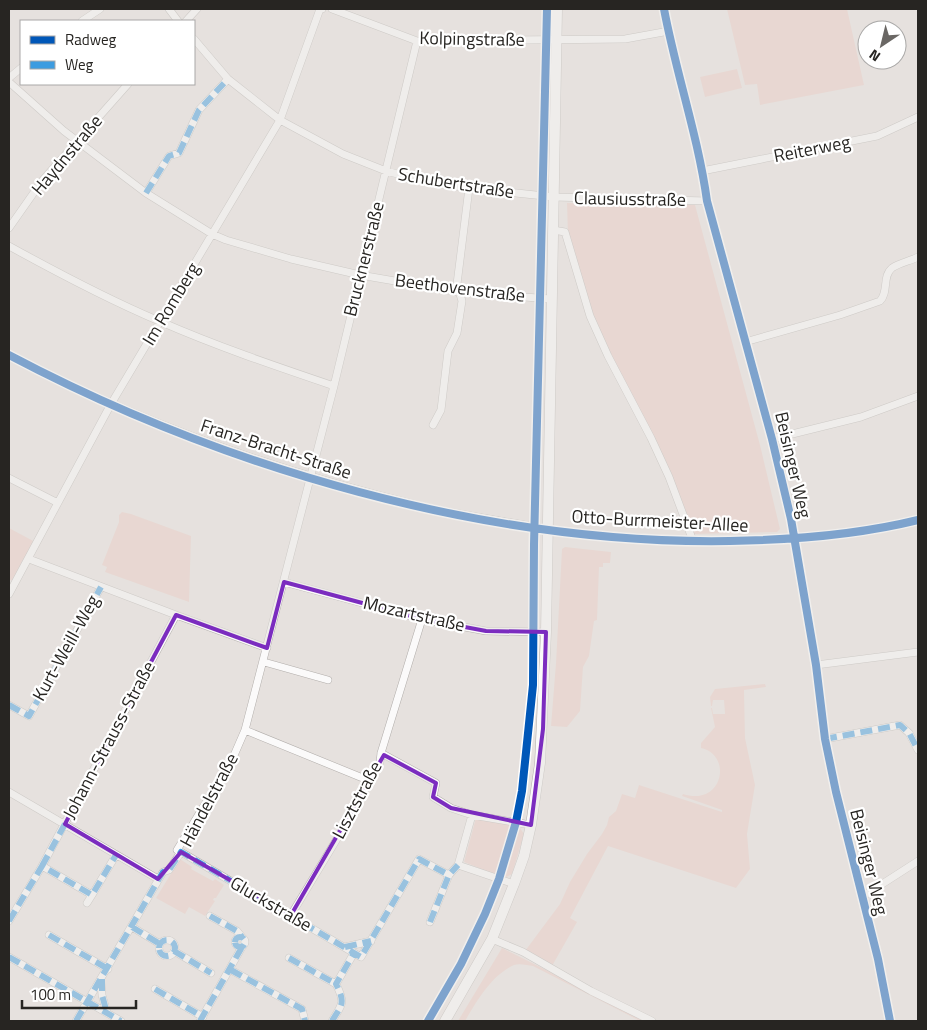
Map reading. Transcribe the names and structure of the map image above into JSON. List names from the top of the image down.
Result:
{
  "streets": {
    "street": [
      "Kolpingstraße",
      "Reiterweg",
      "Haydnstraße",
      "Schubertstraße",
      "Clausiusstraße",
      "Brucknerstraße",
      "Beethovenstraße",
      "Im Romberg",
      "Franz-Bracht-Straße",
      "Beisinger Weg",
      "Otto-Burrmeister-Allee",
      "Mozartstraße",
      "Kurt-Weill-Weg",
      "Johann-Strauss-Straße",
      "Händelstraße",
      "Lisztstraße",
      "Gluckstraße"
    ]
  },
  "crossings": [
    ["Kolpingstraße", "Brucknerstraße"],
    ["Kolpingstraße", "Beisinger Weg"],
    ["Reiterweg", "Beisinger Weg"],
    ["Haydnstraße", "Beethovenstraße"],
    ["Schubertstraße", "Clausiusstraße"],
    ["Schubertstraße", "Brucknerstraße"],
    ["Schubertstraße", "Im Romberg"],
    ["Clausiusstraße", "Beisinger Weg"],
    ["Brucknerstraße", "Beethovenstraße"],
    ["Brucknerstraße", "Franz-Bracht-Straße"],
    ["Brucknerstraße", "Händelstraße"],
    ["Beethovenstraße", "Im Romberg"],
    ["Im Romberg", "Franz-Bracht-Straße"],
    ["Franz-Bracht-Straße", "Otto-Burrmeister-Allee"],
    ["Franz-Bracht-Straße", "Händelstraße"],
    ["Beisinger Weg", "Otto-Burrmeister-Allee"],
    ["Mozartstraße", "Händelstraße"],
    ["Mozartstraße", "Lisztstraße"],
    ["Händelstraße", "Gluckstraße"],
    ["Lisztstraße", "Gluckstraße"]
  ],
  "legend": ["Radweg", "Weg"],
  "scale_bar": "100 m",
  "north": "bottom left"
}
